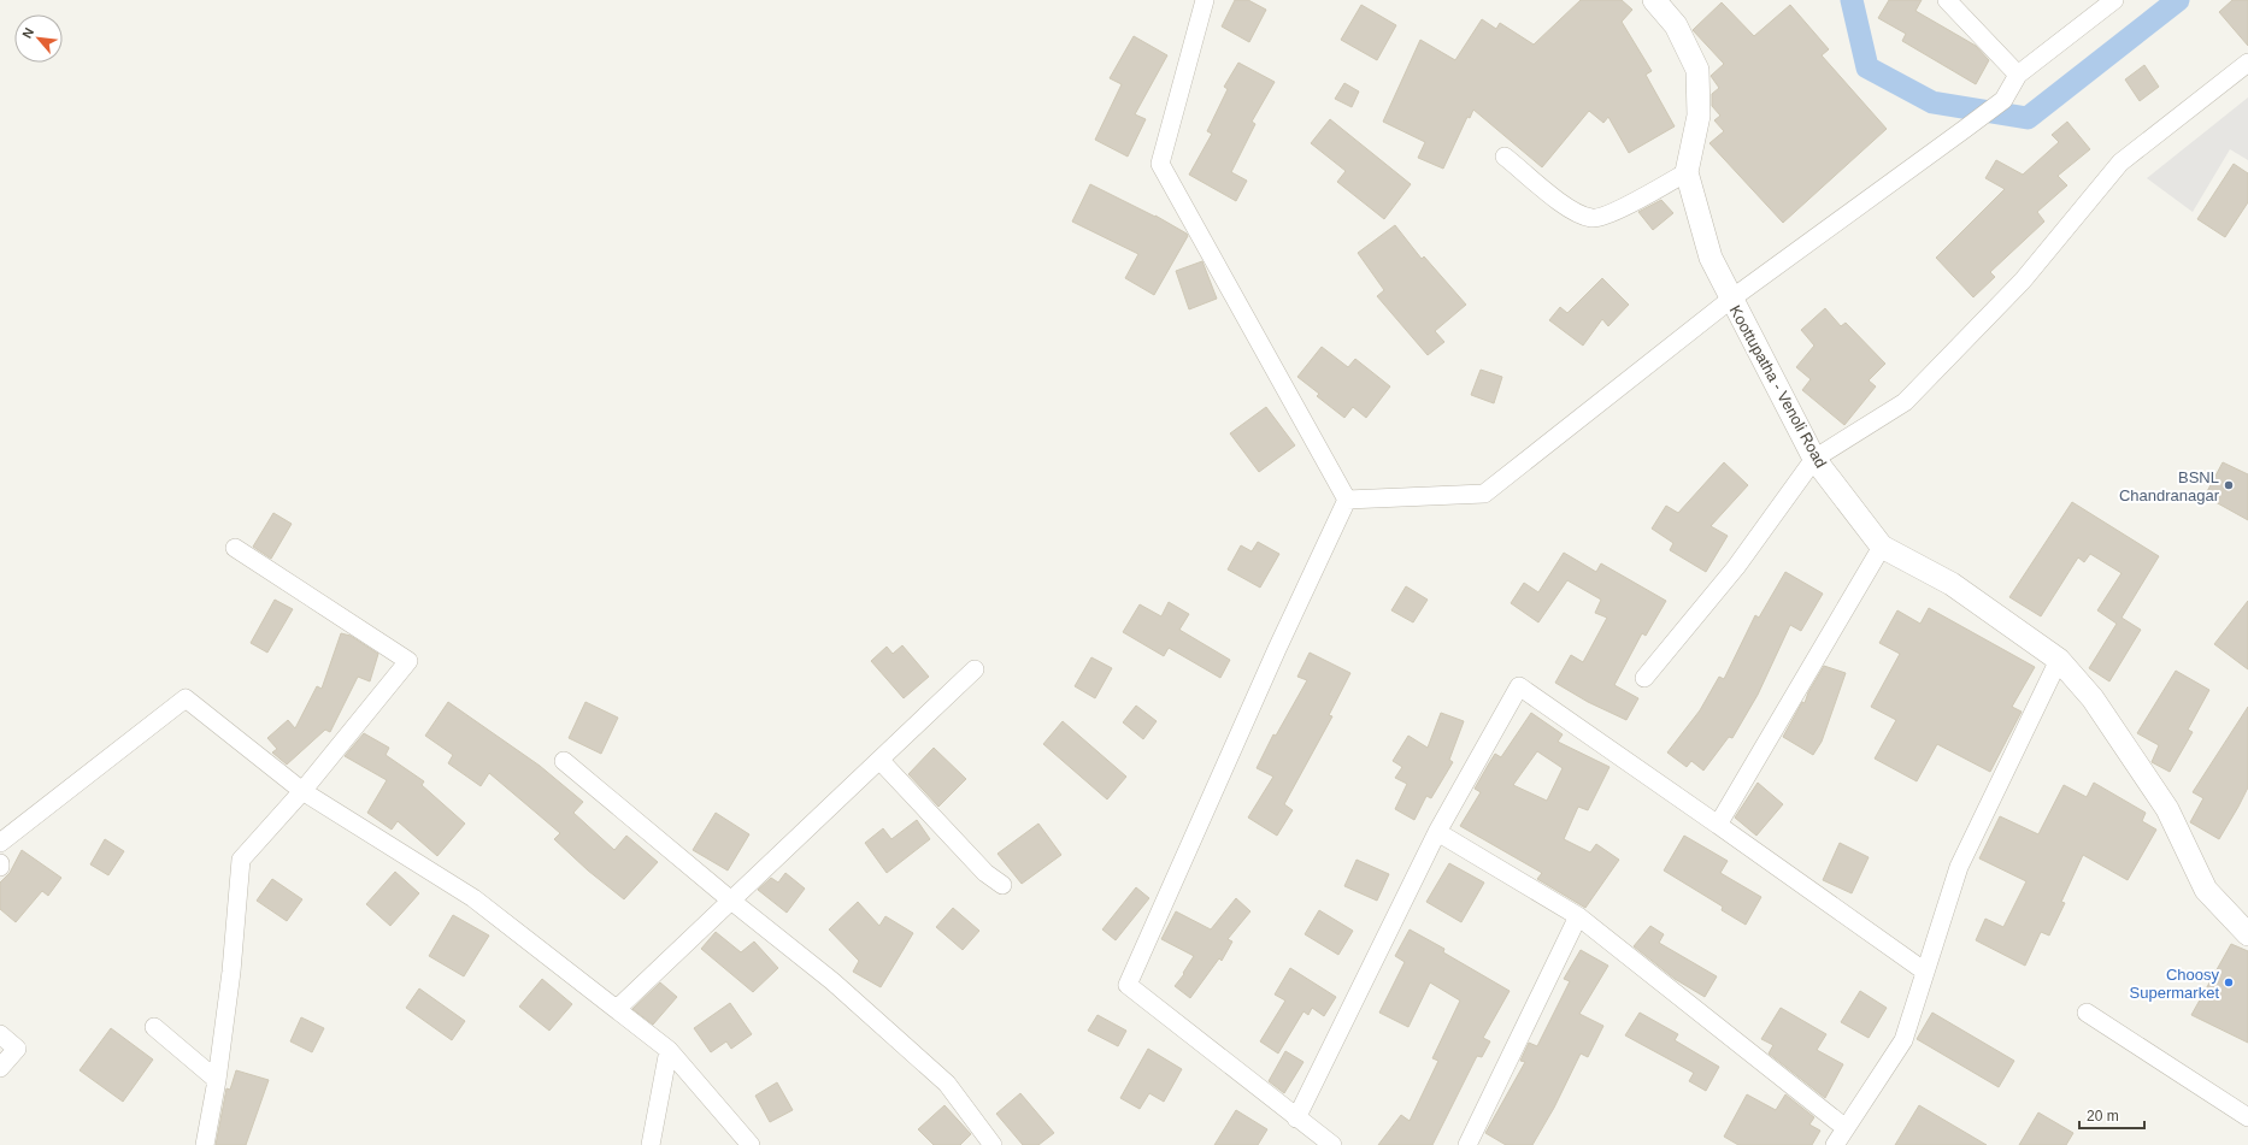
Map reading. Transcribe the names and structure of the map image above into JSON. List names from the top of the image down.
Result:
{
  "streets": {
    "street": ["Koottupatha - Venoli Road"]
  },
  "places": ["BSNL Chandranagar", "Choosy Supermarket"],
  "scale_bar": "20 m",
  "north": "top left"
}
